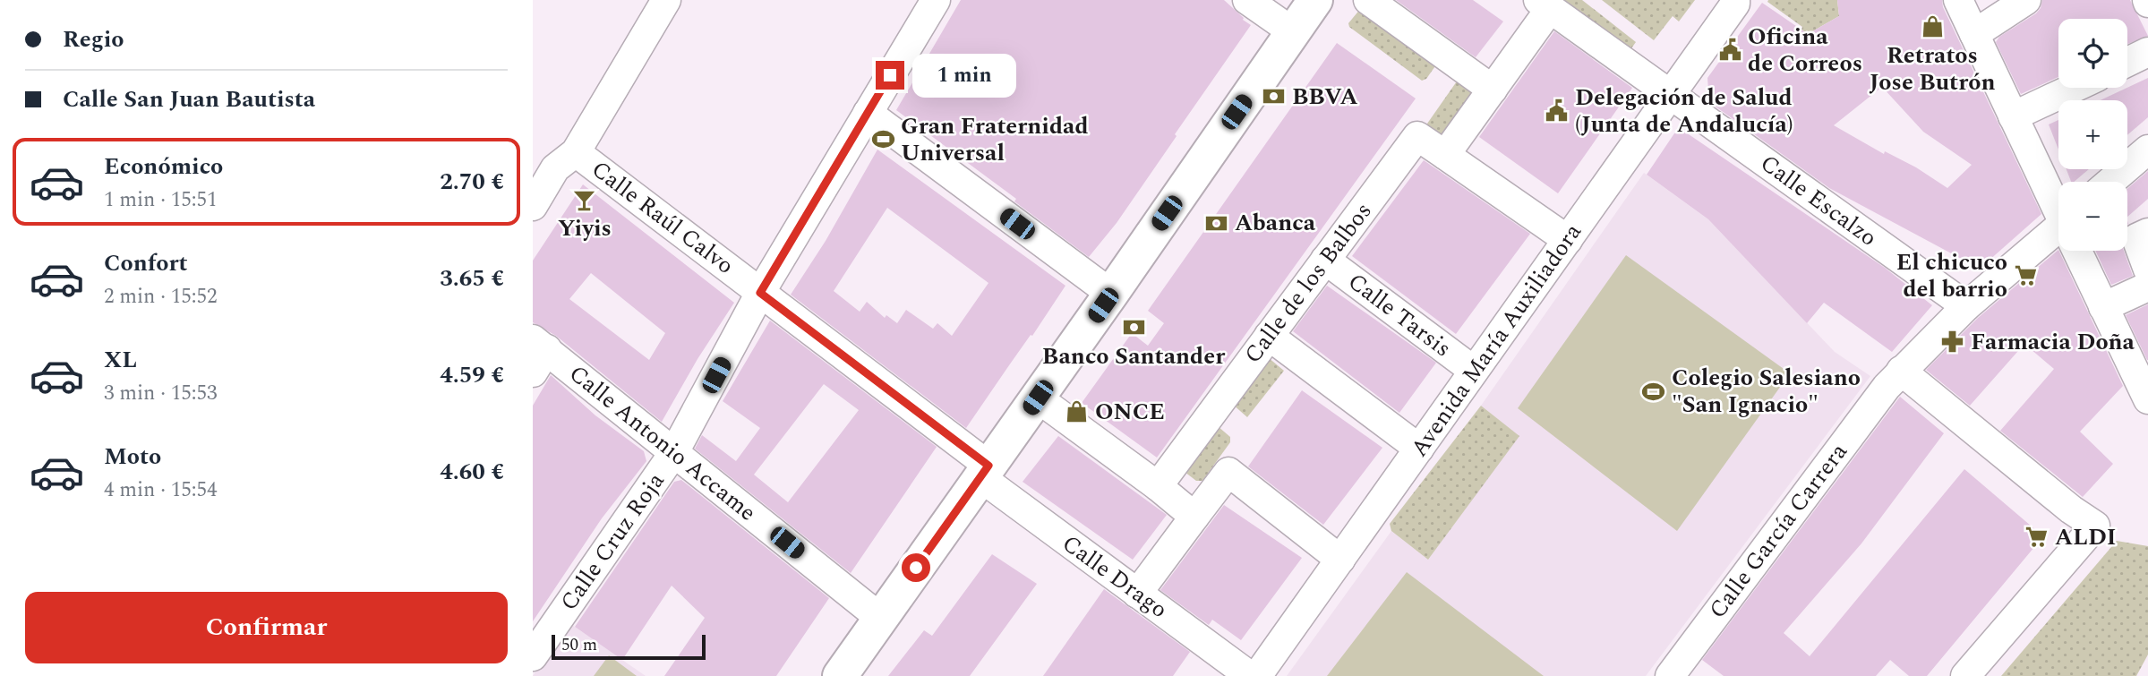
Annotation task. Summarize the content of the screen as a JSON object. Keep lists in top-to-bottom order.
{
  "streets": {
    "street": [
      "Calle Escalzo",
      "Calle Raúl Calvo",
      "Calle de los Balbos",
      "Calle Tarsis",
      "Avenida María Auxiliadora",
      "Calle Antonio Accame",
      "Calle García Carrera",
      "Calle Cruz Roja",
      "Calle Drago"
    ]
  },
  "crossings": [
    ["Calle Escalzo", "Avenida María Auxiliadora"],
    ["Calle Escalzo", "Calle García Carrera"],
    ["Calle Raúl Calvo", "Calle Cruz Roja"],
    ["Calle Raúl Calvo", "Calle Drago"],
    ["Calle de los Balbos", "Calle Tarsis"],
    ["Calle Tarsis", "Avenida María Auxiliadora"],
    ["Calle Antonio Accame", "Calle Cruz Roja"]
  ],
  "places": {
    "shop": ["Retratos Jose Butrón", "ONCE"],
    "public building": ["Oficina de Correos", "Delegación de Salud (Junta de Andalucía)"],
    "bank": ["BBVA", "Abanca", "Banco Santander"],
    "sports": ["Gran Fraternidad Universal", "Colegio Salesiano \"San Ignacio\""],
    "bar": ["Yiyis"],
    "supermarket": ["El chicuco del barrio", "ALDI"],
    "pharmacy": ["Farmacia Doña"]
  },
  "scale_bar": "50 m",
  "page": {
    "banner": ["Regio", "Calle San Juan Bautista"],
    "map_buttons": ["+", "−"],
    "bubble": "1 min",
    "list": [
      {
        "name": "Económico",
        "note": "1 min · 15:51",
        "value": "2.70 €"
      },
      {
        "name": "Confort",
        "note": "2 min · 15:52",
        "value": "3.65 €"
      },
      {
        "name": "XL",
        "note": "3 min · 15:53",
        "value": "4.59 €"
      },
      {
        "name": "Moto",
        "note": "4 min · 15:54",
        "value": "4.60 €"
      }
    ],
    "buttons": "Confirmar",
    "scale": "50 m"
  }
}
